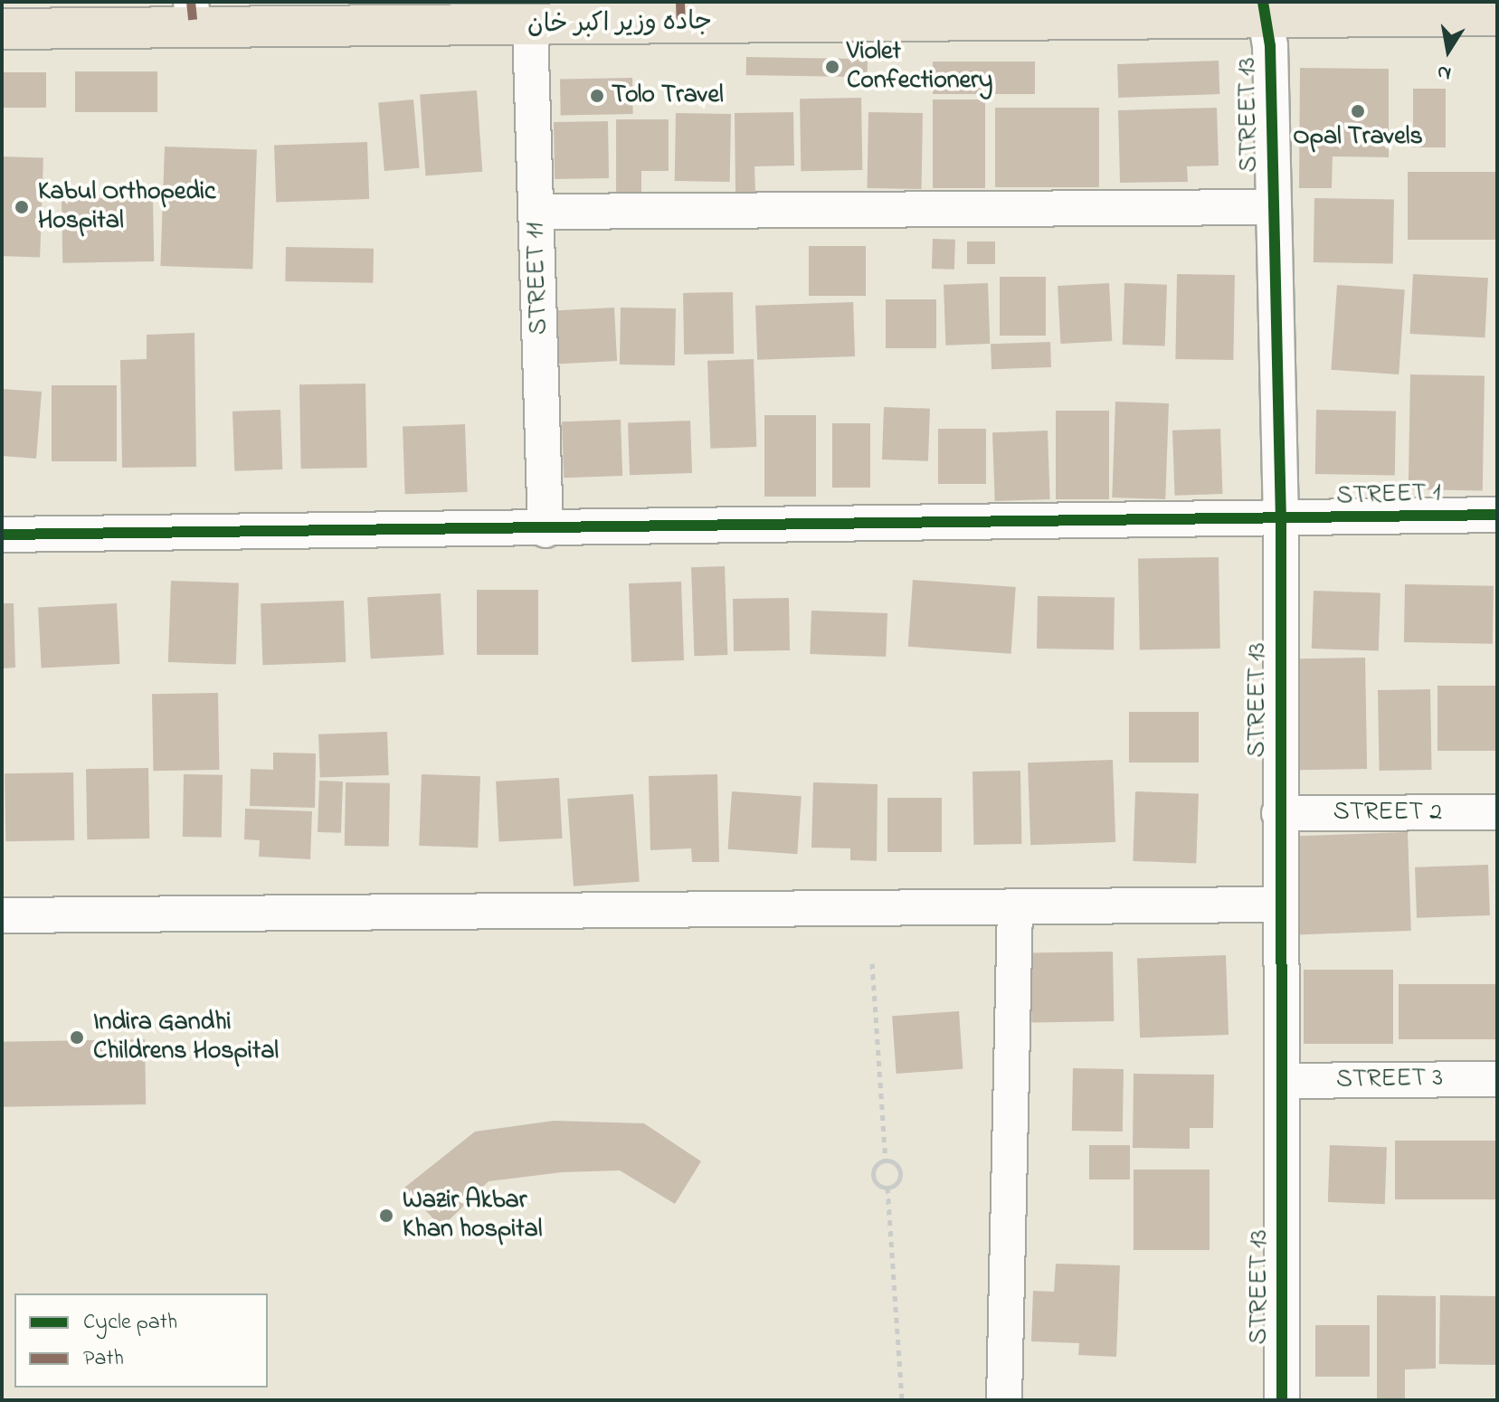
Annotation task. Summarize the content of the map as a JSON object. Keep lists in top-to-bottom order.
{
  "streets": {
    "main road": ["جاده وزیر اکبر خان"],
    "street": [
      "STREET 13",
      "STREET 11",
      "STREET 1",
      "STREET 2",
      "STREET 3"
    ]
  },
  "crossings": [
    ["جاده وزیر اکبر خان", "STREET 13"],
    ["جاده وزیر اکبر خان", "STREET 11"],
    ["STREET 13", "STREET 1"],
    ["STREET 13", "STREET 2"],
    ["STREET 13", "STREET 3"],
    ["STREET 11", "STREET 1"]
  ],
  "places": [
    "Violet Confectionery",
    "Tolo Travel",
    "Opal Travels",
    "Kabul Orthopedic Hospital",
    "Indira Gandhi Childrens Hospital",
    "Wazir Akbar Khan hospital"
  ],
  "legend": ["Cycle path", "Path"],
  "north": "bottom"
}
